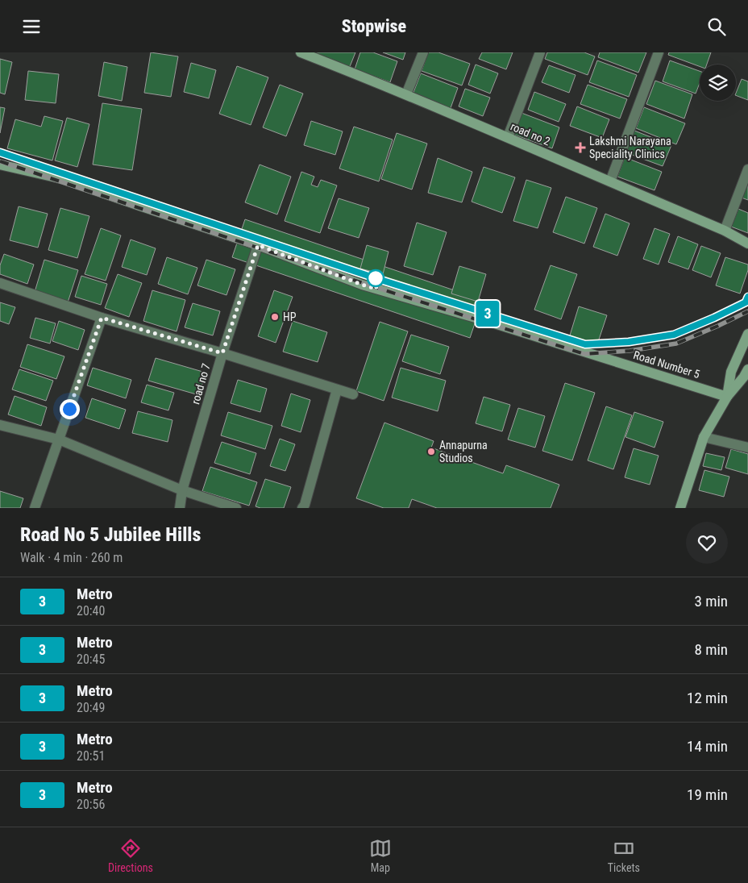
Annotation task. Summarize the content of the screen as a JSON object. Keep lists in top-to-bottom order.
{
  "streets": {
    "main road": ["road no 2", "Road Number 5"],
    "street": ["road no 7"]
  },
  "crossings": [
    ["Road Number 5", "road no 7"]
  ],
  "places": {
    "health": ["Lakshmi Narayana Speciality Clinics"],
    "other": ["HP", "Annapurna Studios"]
  },
  "lines": ["metro line 3"],
  "page": {
    "header": "Stopwise",
    "on_map": "3",
    "heading": ["Road No 5 Jubilee Hills", "Walk · 4 min · 260 m"],
    "list": [
      {
        "mark": "3",
        "name": "Metro",
        "note": "20:40",
        "value": "3 min"
      },
      {
        "mark": "3",
        "name": "Metro",
        "note": "20:45",
        "value": "8 min"
      },
      {
        "mark": "3",
        "name": "Metro",
        "note": "20:49",
        "value": "12 min"
      },
      {
        "mark": "3",
        "name": "Metro",
        "note": "20:51",
        "value": "14 min"
      },
      {
        "mark": "3",
        "name": "Metro",
        "note": "20:56",
        "value": "19 min"
      }
    ],
    "tabs": ["Directions", "Map", "Tickets"]
  }
}
